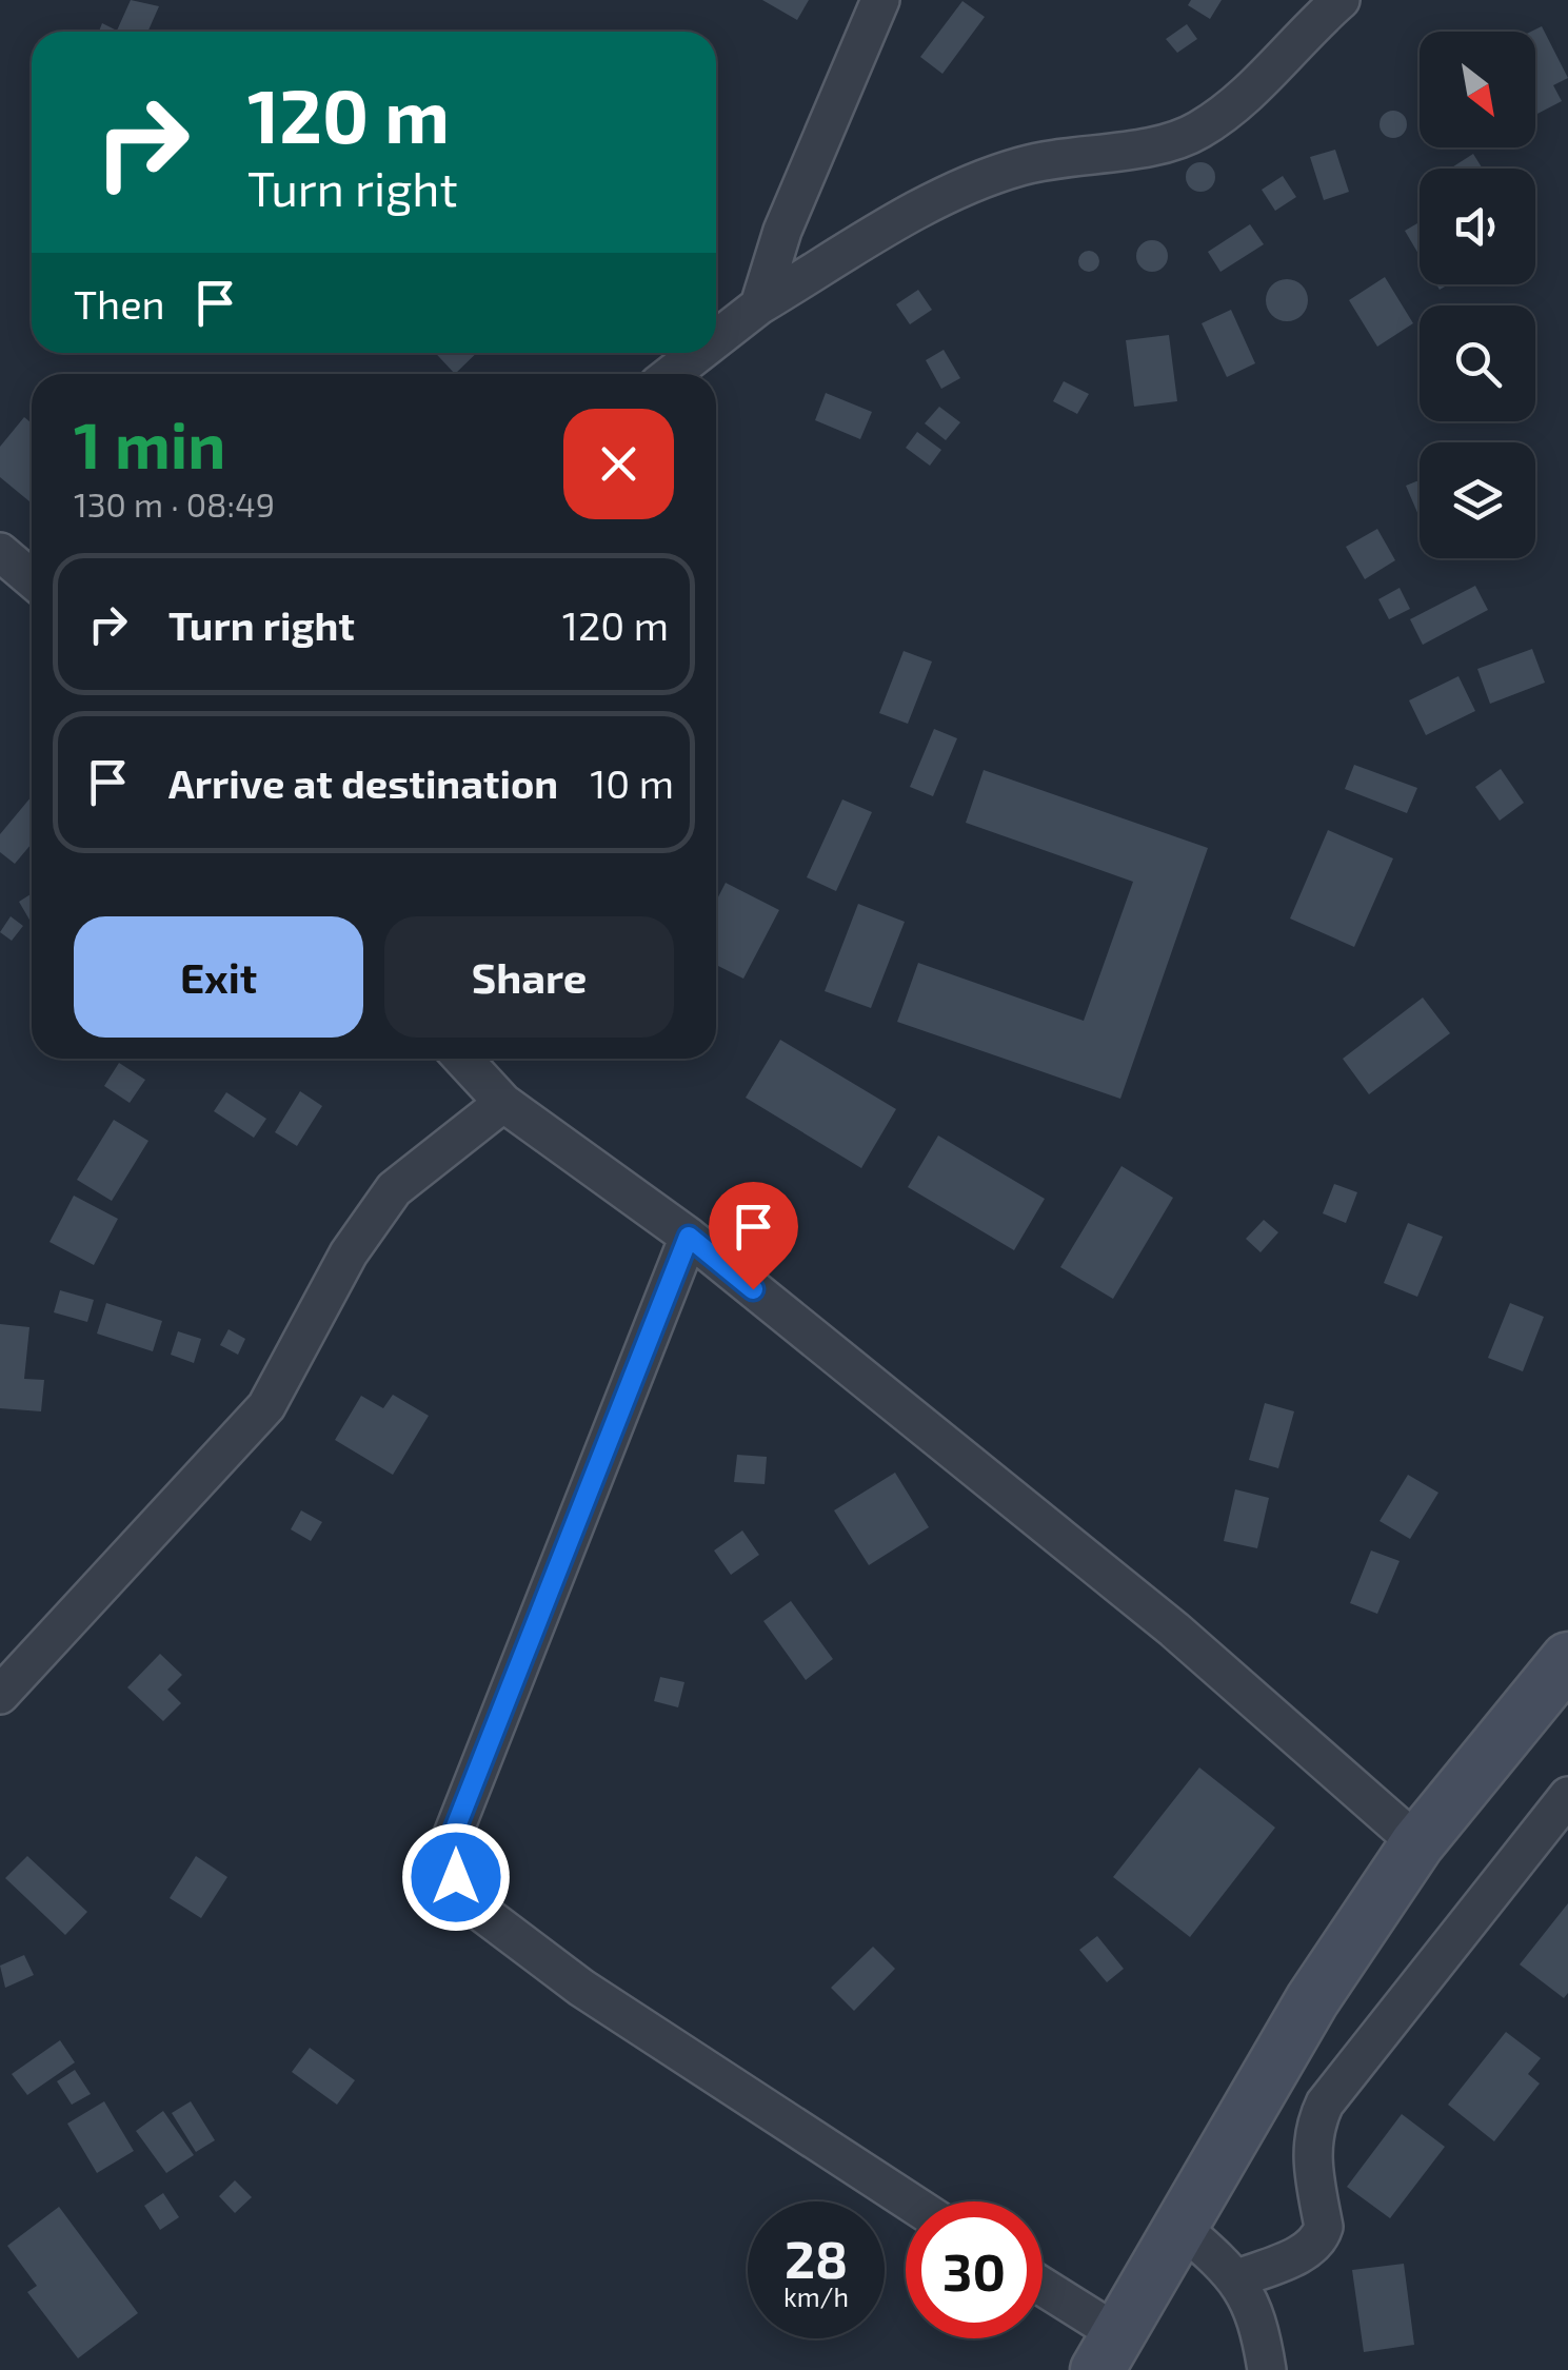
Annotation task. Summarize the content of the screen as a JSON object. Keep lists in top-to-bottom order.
{
  "north": "bottom right",
  "page": {
    "turn": ["120 m", "Turn right"],
    "then": "Then",
    "heading": ["1 min", "130 m · 08:49"],
    "list": [
      {
        "name": "Turn right",
        "value": "120 m"
      },
      {
        "name": "Arrive at destination",
        "value": "10 m"
      }
    ],
    "buttons": ["Exit", "Share"],
    "speed": "28 km/h",
    "limit": "30"
  }
}
